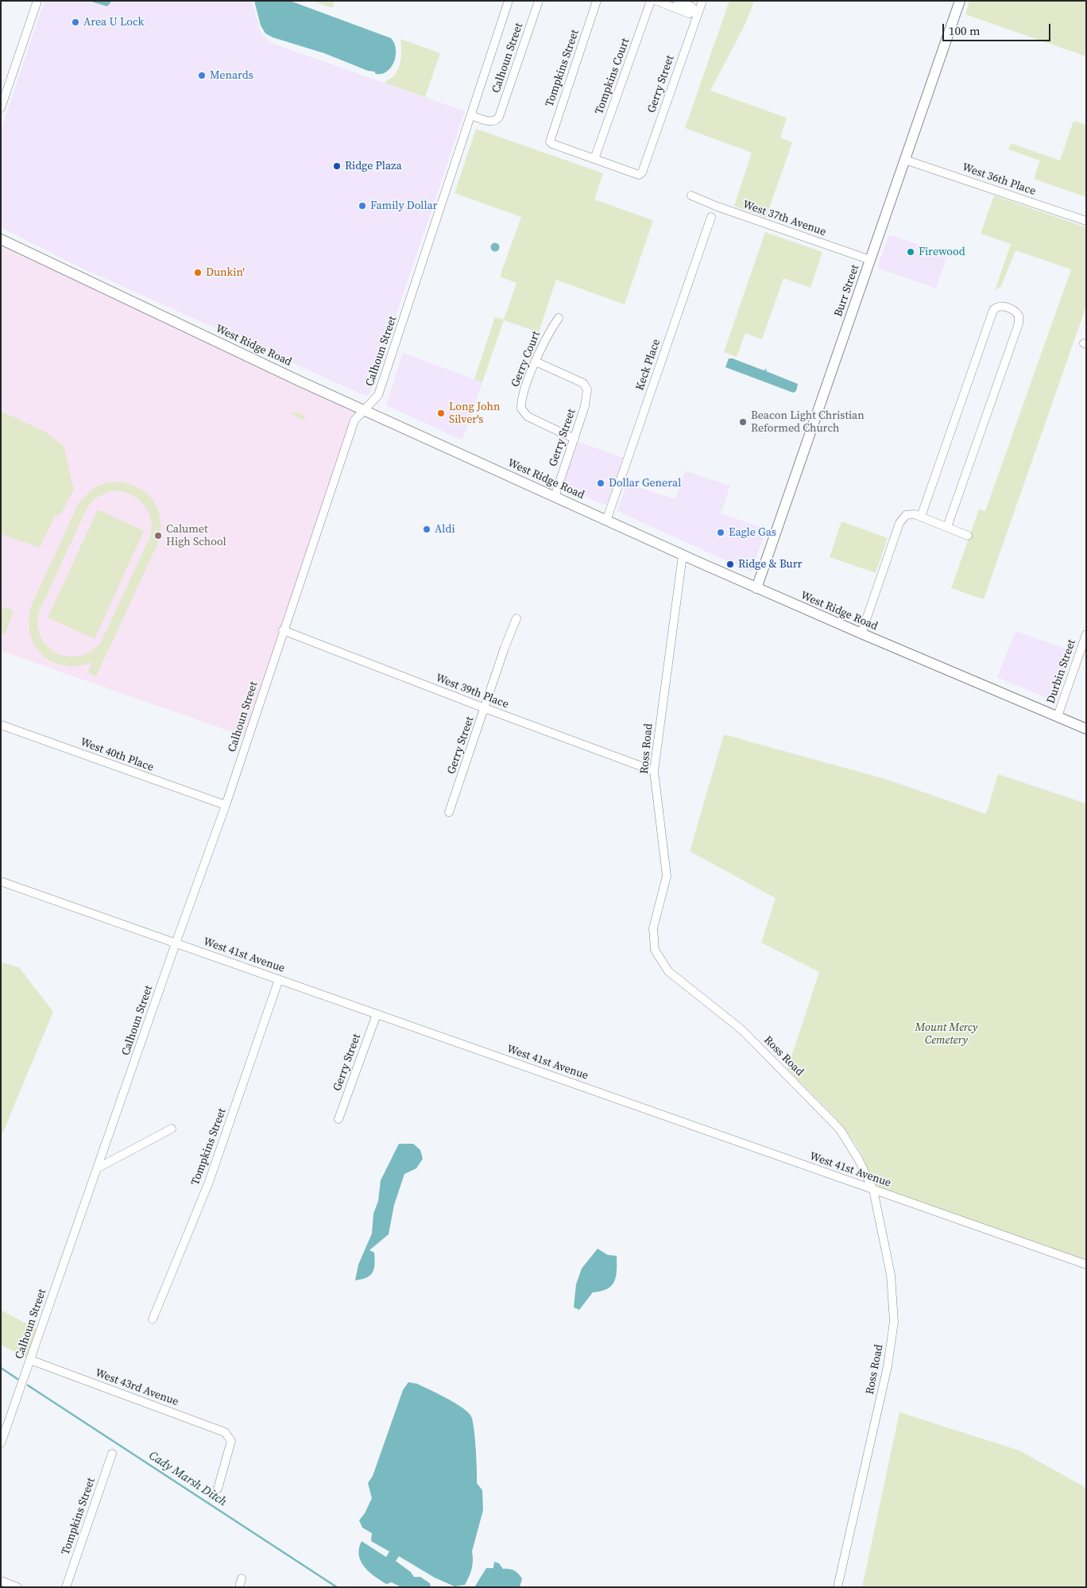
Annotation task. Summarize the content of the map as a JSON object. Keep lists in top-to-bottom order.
{
  "streets": {
    "main road": ["Burr Street", "West Ridge Road"],
    "street": [
      "Calhoun Street",
      "Tompkins Street",
      "Tompkins Court",
      "Gerry Street",
      "West 36th Place",
      "West 37th Avenue",
      "Gerry Court",
      "Keck Place",
      "Durbin Street",
      "West 39th Place",
      "Ross Road",
      "West 40th Place",
      "West 41st Avenue",
      "West 43rd Avenue"
    ]
  },
  "crossings": [
    ["Calhoun Street", "West Ridge Road"],
    ["Calhoun Street", "West 39th Place"],
    ["Calhoun Street", "West 40th Place"],
    ["Calhoun Street", "West 41st Avenue"],
    ["Calhoun Street", "West 43rd Avenue"],
    ["Tompkins Street", "Tompkins Court"],
    ["Tompkins Street", "Gerry Street"],
    ["Tompkins Street", "West 41st Avenue"],
    ["Tompkins Court", "Gerry Street"],
    ["Gerry Street", "West Ridge Road"],
    ["Gerry Street", "Gerry Court"],
    ["Gerry Street", "West 39th Place"],
    ["Gerry Street", "West 41st Avenue"],
    ["West 36th Place", "Burr Street"],
    ["West 37th Avenue", "Burr Street"],
    ["Burr Street", "West Ridge Road"],
    ["West Ridge Road", "Keck Place"],
    ["West Ridge Road", "Durbin Street"],
    ["West Ridge Road", "Ross Road"],
    ["West 39th Place", "Ross Road"],
    ["Ross Road", "West 41st Avenue"]
  ],
  "water": ["Cady Marsh Ditch"],
  "parks": ["Mount Mercy Cemetery"],
  "places": [
    "Area U Lock",
    "Menards",
    "Ridge Plaza",
    "Family Dollar",
    "Firewood",
    "Dunkin'",
    "Long John Silver's",
    "Beacon Light Christian Reformed Church",
    "Dollar General",
    "Aldi",
    "Eagle Gas",
    "Calumet High School",
    "Ridge & Burr"
  ],
  "scale_bar": "100 m"
}
